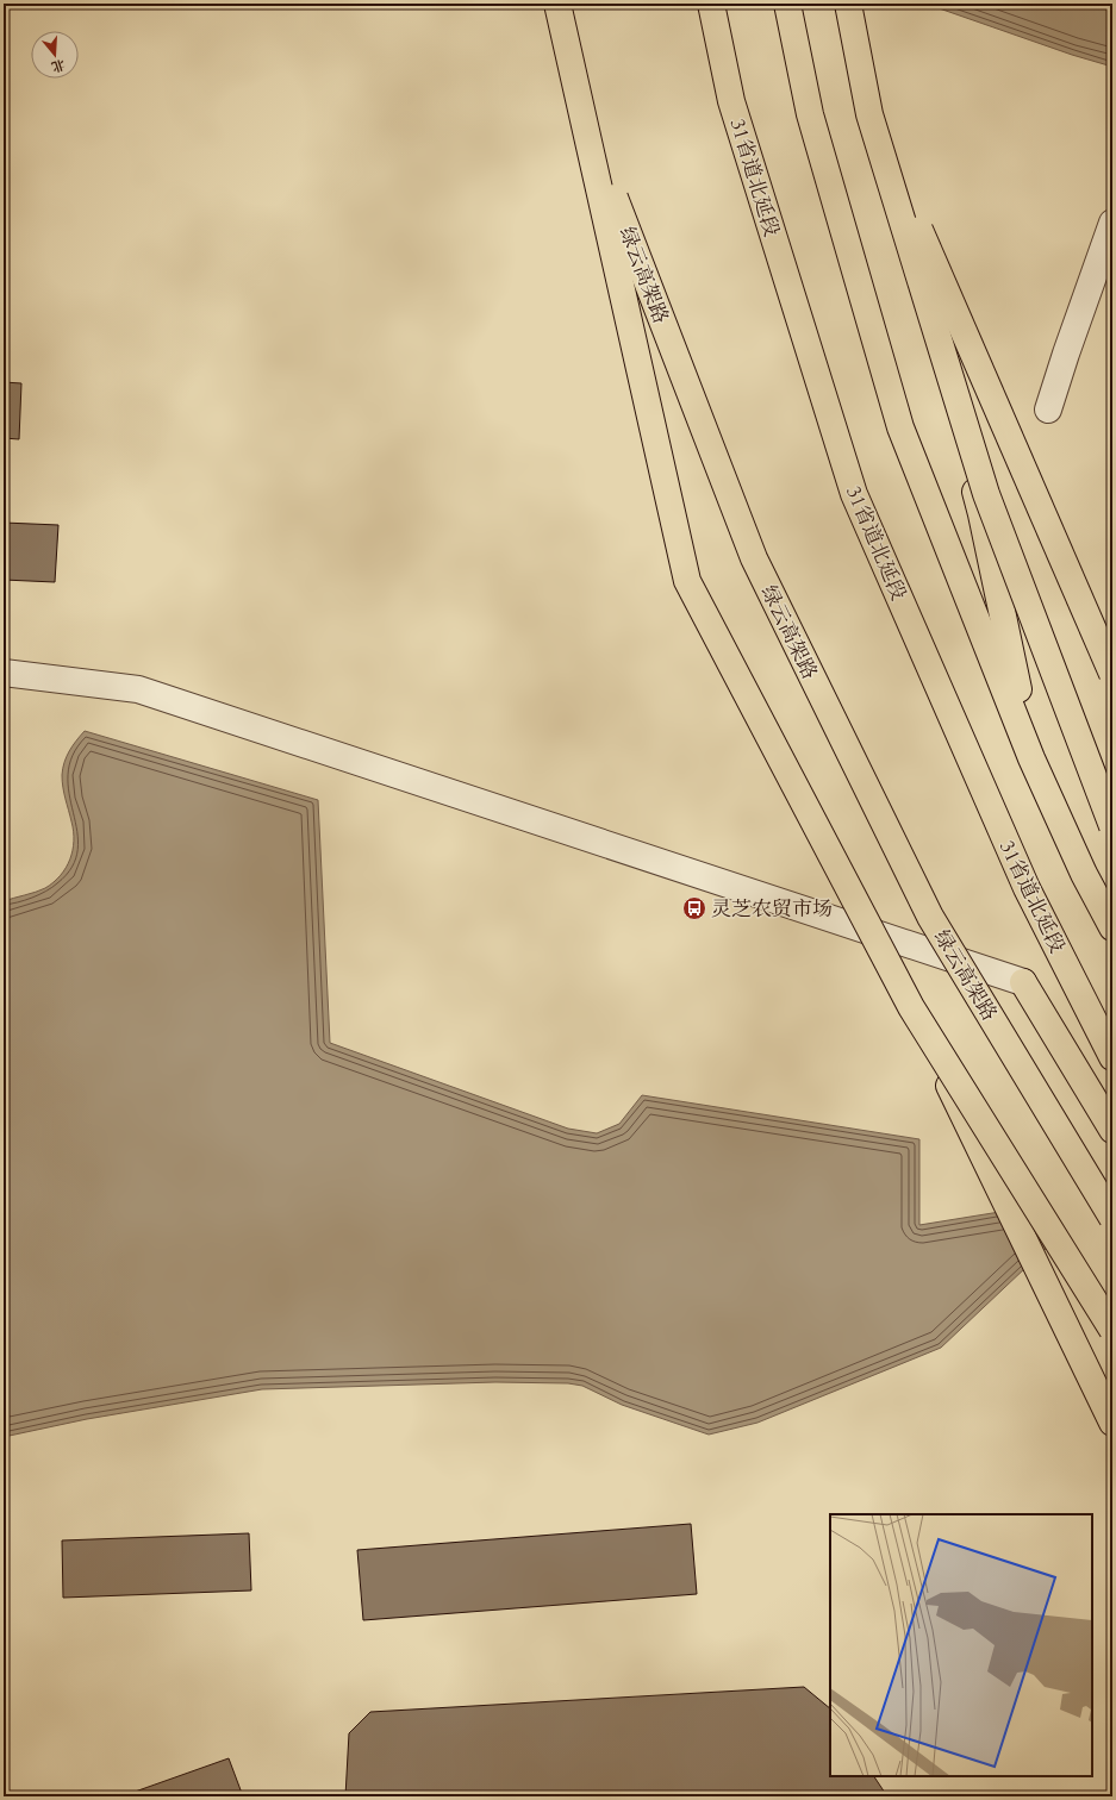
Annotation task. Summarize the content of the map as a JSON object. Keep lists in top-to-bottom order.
{
  "streets": {
    "main road": ["31省道北延段", "绿云高架路"]
  },
  "places": {
    "bus stop": ["灵芝农贸市场"]
  },
  "north": "bottom"
}
